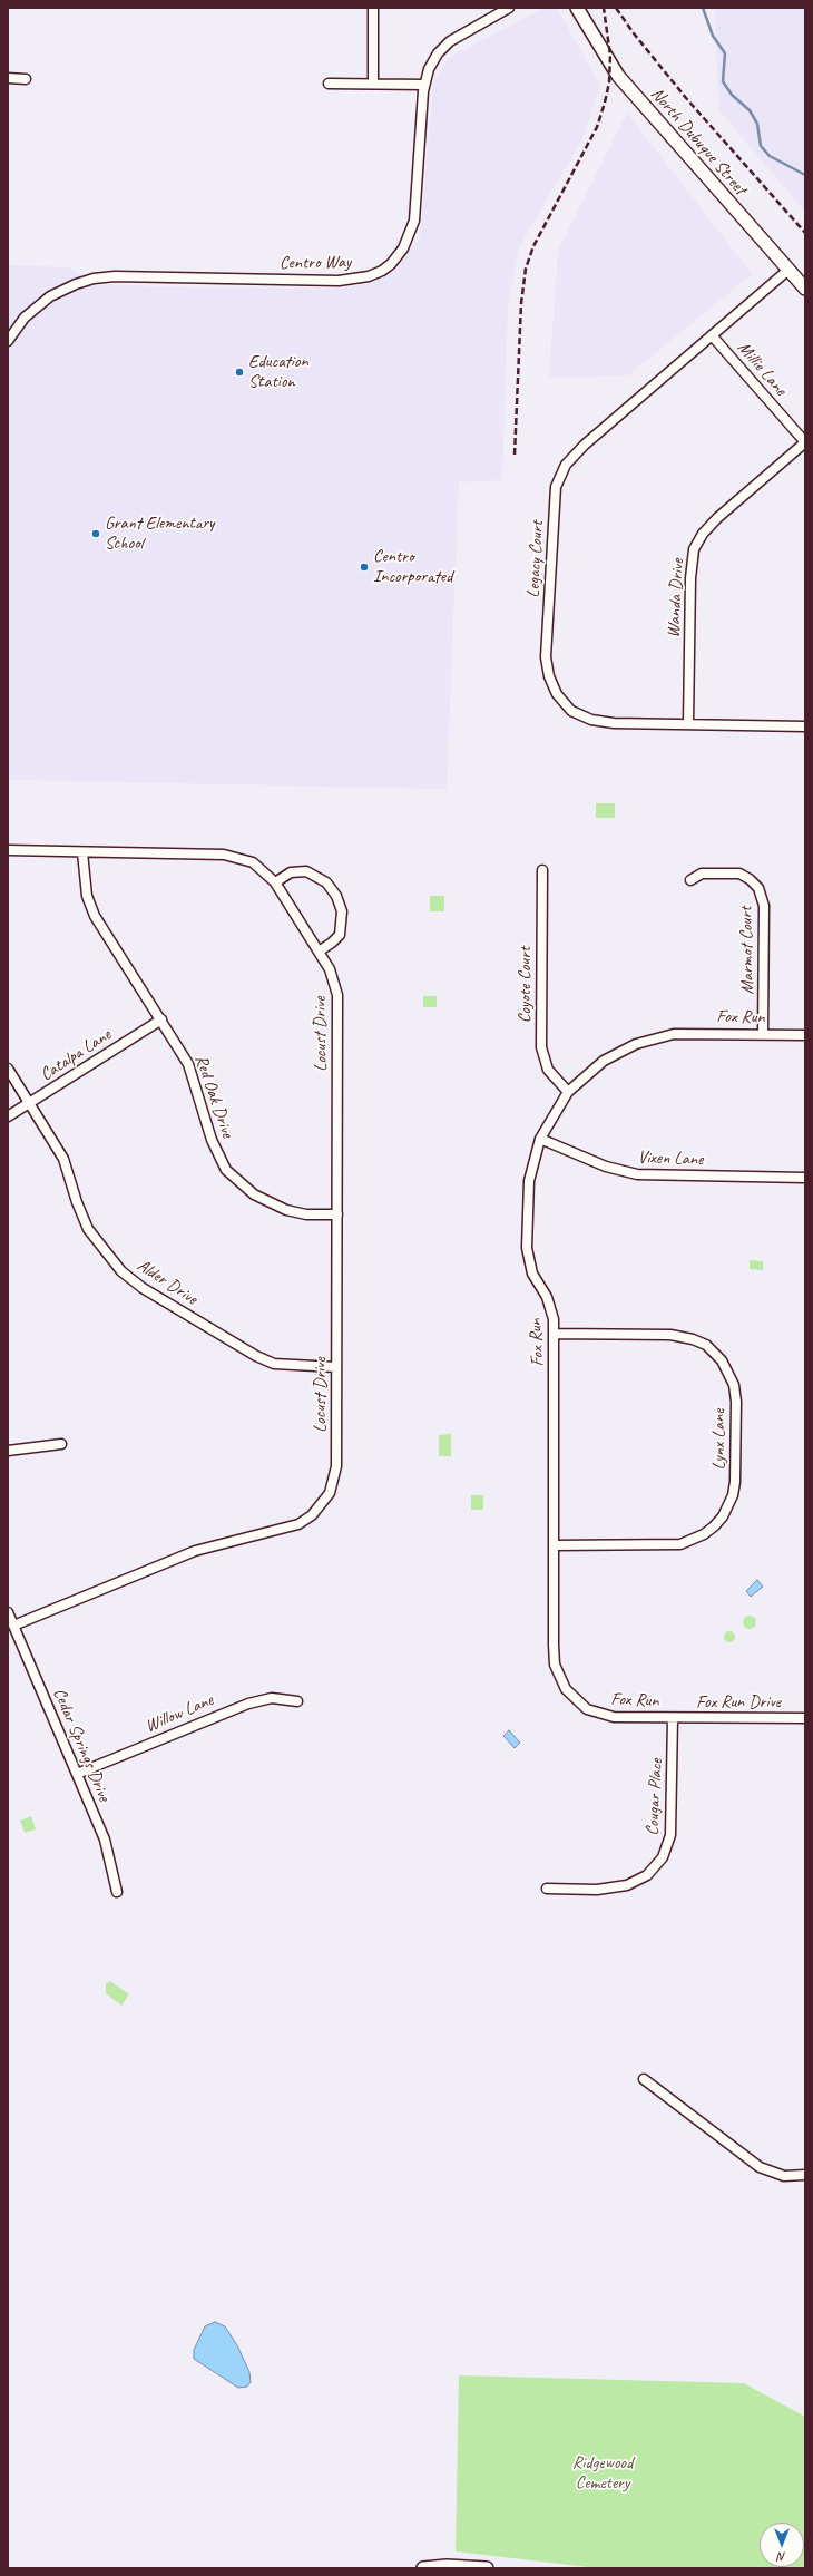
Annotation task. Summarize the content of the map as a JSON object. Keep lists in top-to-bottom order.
{
  "streets": {
    "main road": ["North Dubuque Street"],
    "street": [
      "Centro Way",
      "Millie Lane",
      "Legacy Court",
      "Wanda Drive",
      "Marmot Court",
      "Coyote Court",
      "Fox Run",
      "Locust Drive",
      "Catalpa Lane",
      "Red Oak Drive",
      "Vixen Lane",
      "Alder Drive",
      "Lynx Lane",
      "Fox Run Drive",
      "Willow Lane",
      "Cedar Springs Drive",
      "Cougar Place"
    ]
  },
  "crossings": [
    ["North Dubuque Street", "Legacy Court"],
    ["Millie Lane", "Legacy Court"],
    ["Millie Lane", "Wanda Drive"],
    ["Legacy Court", "Wanda Drive"],
    ["Marmot Court", "Fox Run"],
    ["Coyote Court", "Fox Run"],
    ["Fox Run", "Vixen Lane"],
    ["Fox Run", "Lynx Lane"],
    ["Fox Run", "Fox Run Drive"],
    ["Fox Run", "Cougar Place"],
    ["Locust Drive", "Red Oak Drive"],
    ["Locust Drive", "Alder Drive"],
    ["Locust Drive", "Cedar Springs Drive"],
    ["Catalpa Lane", "Red Oak Drive"],
    ["Catalpa Lane", "Alder Drive"],
    ["Fox Run Drive", "Cougar Place"],
    ["Willow Lane", "Cedar Springs Drive"]
  ],
  "parks": ["Ridgewood Cemetery"],
  "places": ["Education Station", "Grant Elementary School", "Centro Incorporated"],
  "north": "bottom"
}
